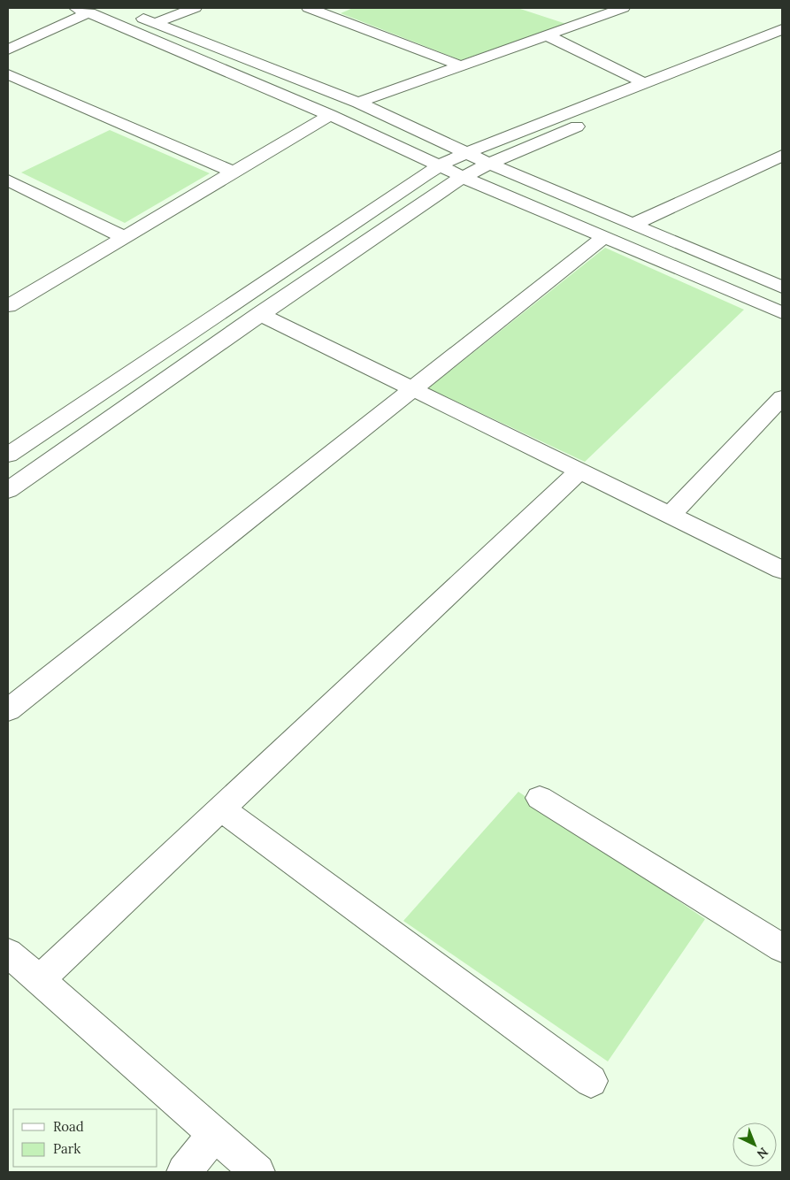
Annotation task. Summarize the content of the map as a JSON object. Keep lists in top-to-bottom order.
{
  "legend": ["Road", "Park"],
  "north": "bottom right"
}
